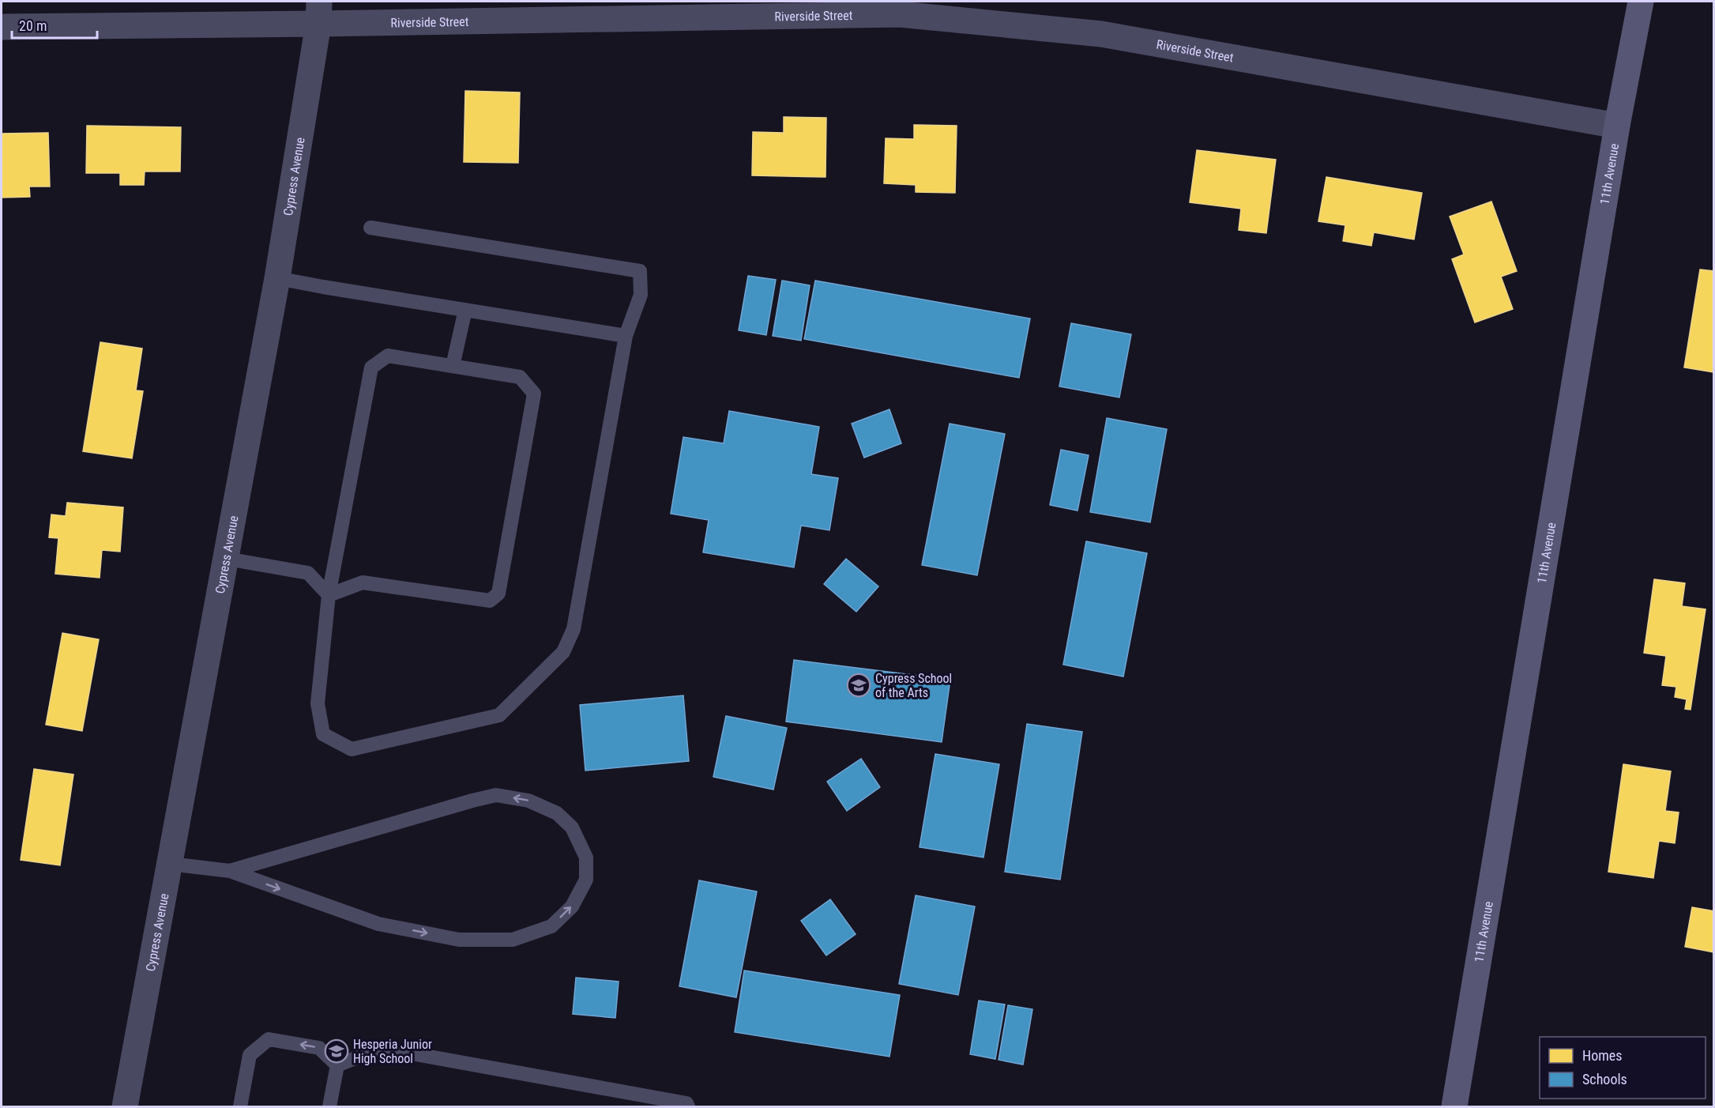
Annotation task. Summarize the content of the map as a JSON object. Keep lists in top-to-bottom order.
{
  "streets": {
    "main road": ["11th Avenue"],
    "street": ["Riverside Street", "Cypress Avenue"]
  },
  "crossings": [
    ["Riverside Street", "11th Avenue"],
    ["Riverside Street", "Cypress Avenue"]
  ],
  "places": {
    "school or university": ["Cypress School of the Arts", "Hesperia Junior High School"]
  },
  "legend": ["Homes", "Schools"],
  "scale_bar": "20 m"
}
